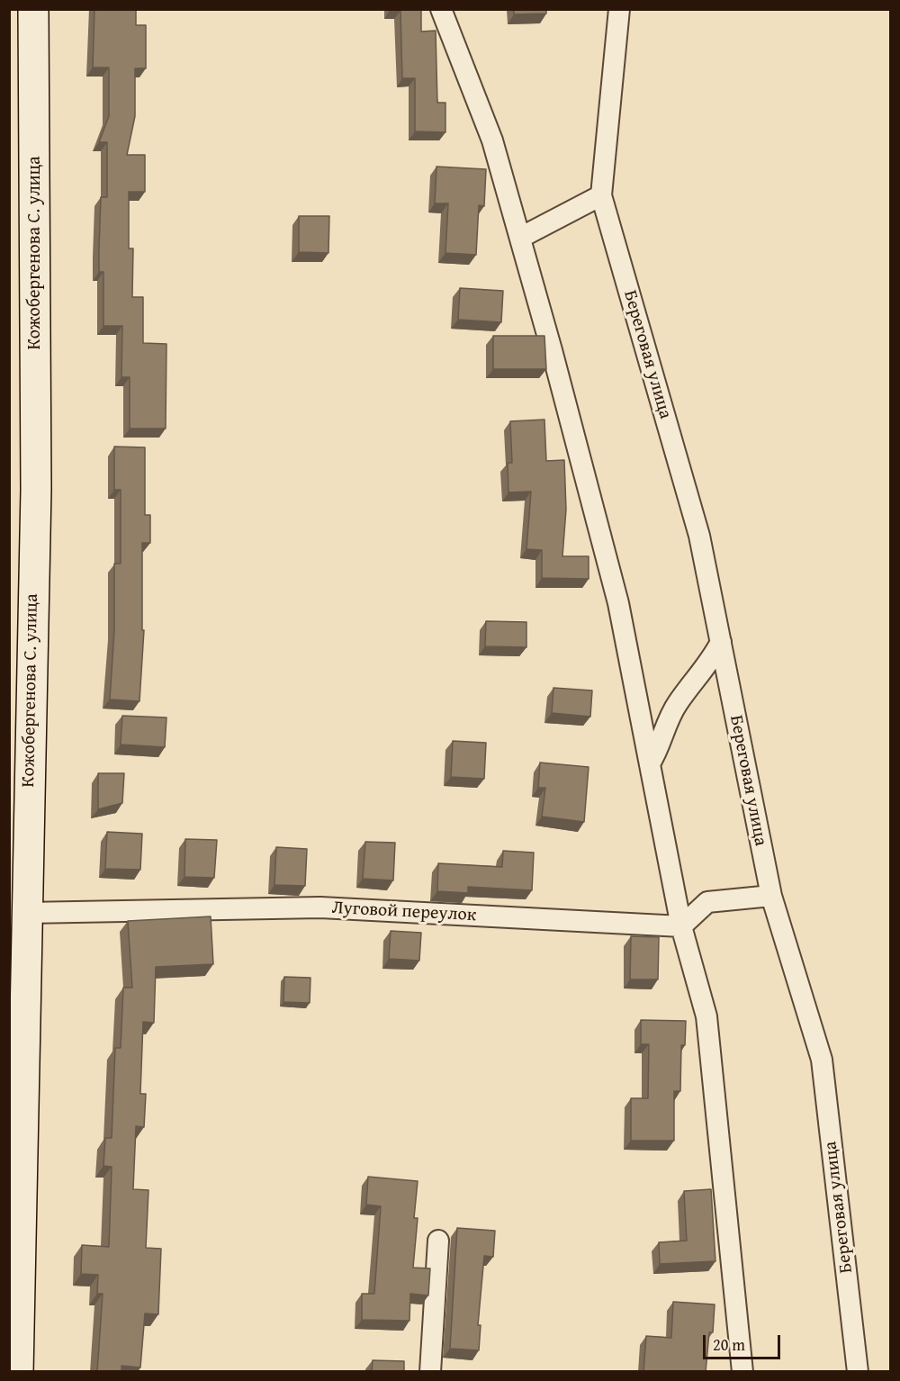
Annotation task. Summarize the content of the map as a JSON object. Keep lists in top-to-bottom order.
{
  "streets": {
    "main road": ["Кожобергенова С. улица"],
    "street": ["Береговая улица", "Луговой переулок"]
  },
  "crossings": [
    ["Кожобергенова С. улица", "Луговой переулок"]
  ],
  "scale_bar": "20 m"
}
